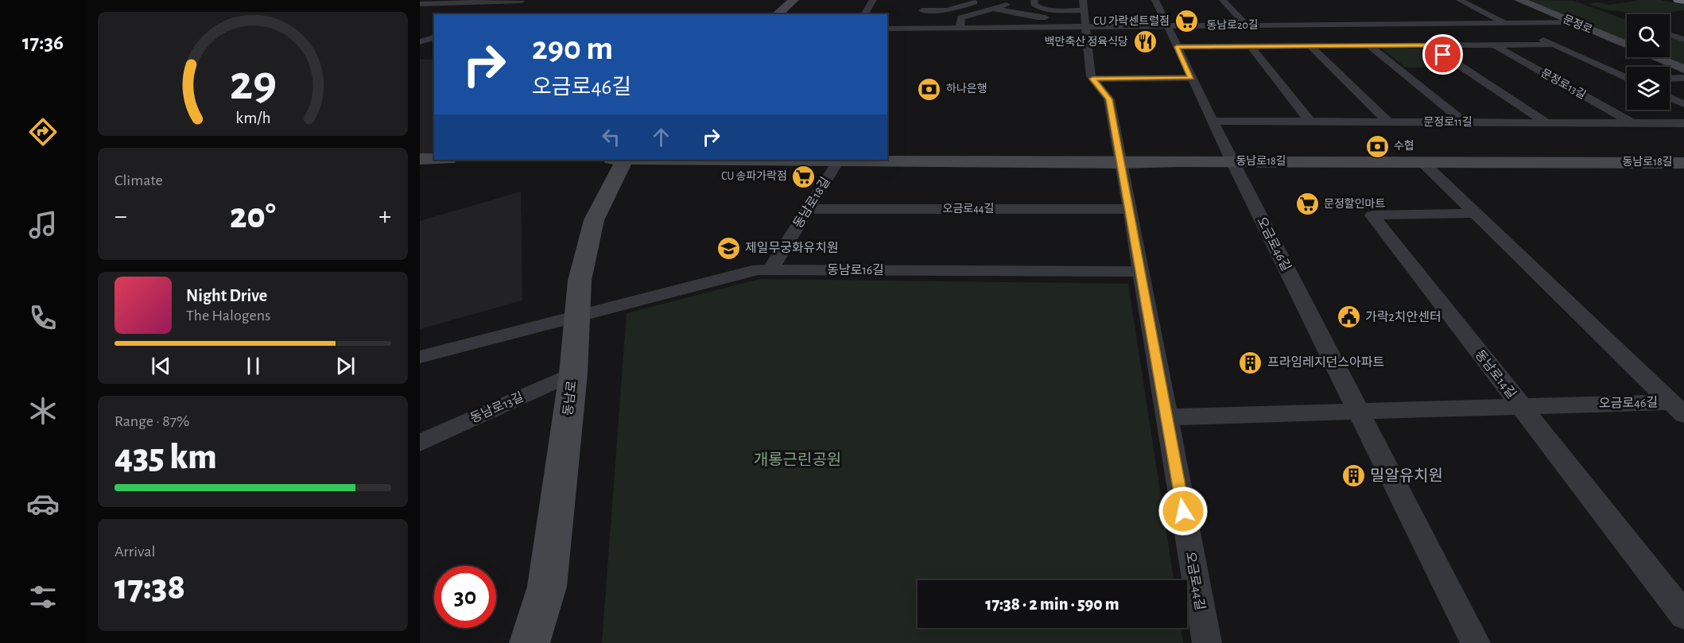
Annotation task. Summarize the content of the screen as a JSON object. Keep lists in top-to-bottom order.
{
  "streets": {
    "street": [
      "문정로",
      "동남로20길",
      "문정로13길",
      "문정로11길",
      "동남로18길",
      "오금로44길",
      "오금로46길",
      "동남로16길",
      "동남로14길",
      "동남로",
      "동남로13길"
    ]
  },
  "crossings": [
    ["문정로", "동남로20길"],
    ["동남로20길", "오금로46길"],
    ["문정로13길", "문정로11길"],
    ["문정로11길", "오금로46길"],
    ["동남로18길", "오금로44길"],
    ["동남로18길", "오금로46길"],
    ["동남로18길", "동남로16길"],
    ["오금로44길", "오금로46길"],
    ["오금로44길", "동남로16길"],
    ["오금로46길", "동남로14길"],
    ["동남로16길", "동남로"],
    ["동남로", "동남로13길"]
  ],
  "parks": ["개롱근린공원"],
  "places": {
    "supermarket": ["CU 가락센트럴점", "CU 송파가락점", "문정할인마트"],
    "restaurant": ["백만축산 정육식당"],
    "bank": ["하나은행", "수협"],
    "school or university": ["제일무궁화유치원"],
    "public building": ["가락2치안센터"],
    "building": ["프라임레지던스아파트", "밀알유치원"]
  },
  "page": {
    "tabs": "17:36",
    "turn": ["290 m", "오금로46길"],
    "tile": [
      "Climate",
      ["Range · 87%", "435 km"],
      ["Arrival", "17:38"]
    ],
    "heat": ["−", "20°", "+"],
    "song": ["Night Drive", "The Halogens"],
    "limit": "30",
    "trip": "17:38 · 2 min · 590 m",
    "gauge": ["29", "km/h"]
  }
}
